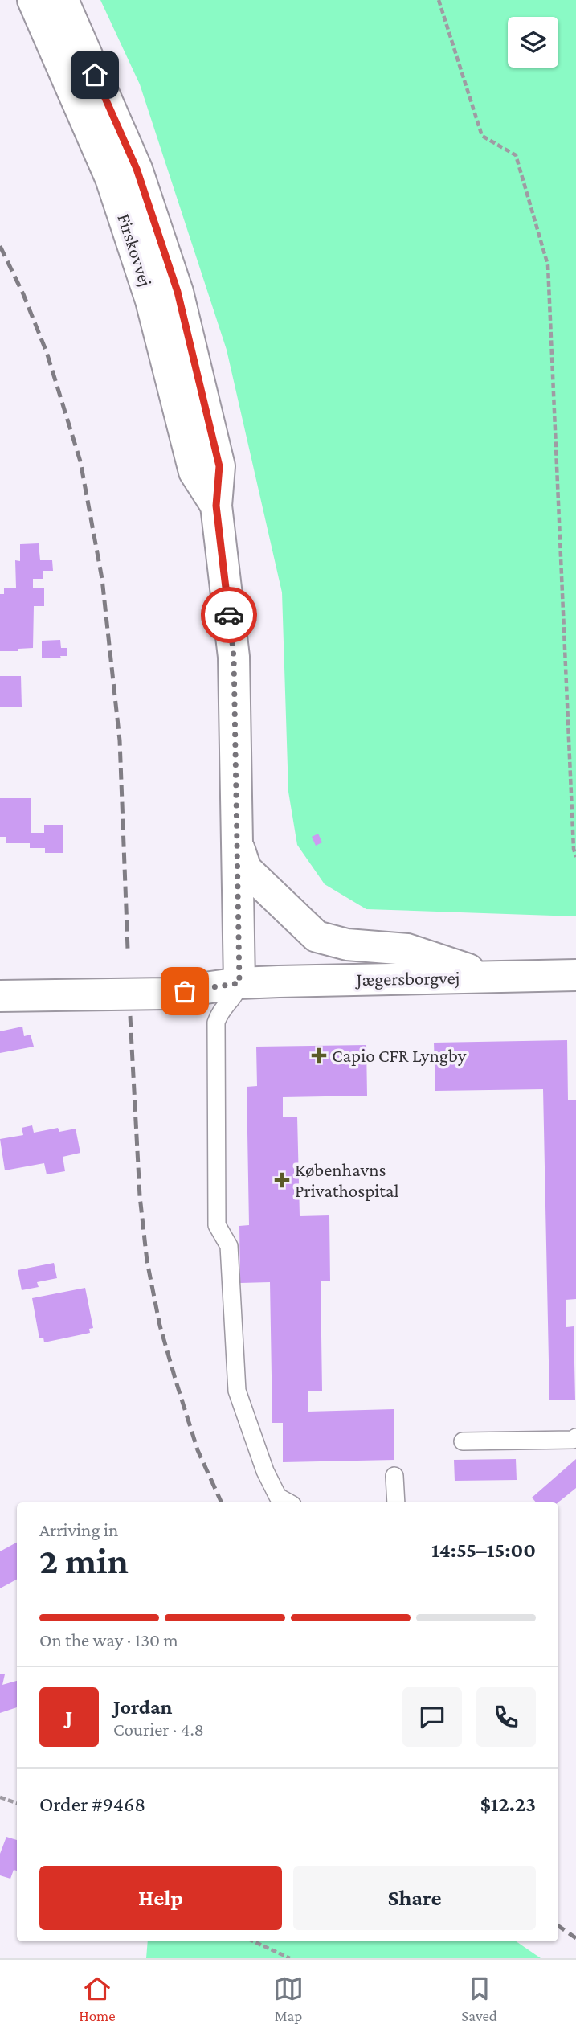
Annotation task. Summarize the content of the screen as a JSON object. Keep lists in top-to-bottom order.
{
  "streets": {
    "street": ["Firskovvej", "Jægersborgvej"]
  },
  "crossings": [
    ["Firskovvej", "Jægersborgvej"]
  ],
  "places": {
    "health": ["Capio CFR Lyngby", "Københavns Privathospital"]
  },
  "page": {
    "heading": ["2 min", "Arriving in", "14:55–15:00"],
    "panel": [
      "Jordan",
      "Courier · 4.8",
      "Order #9468",
      "$12.23"
    ],
    "bar": "On the way · 130 m",
    "round": "J",
    "buttons": ["Help", "Share"],
    "tabs": ["Home", "Map", "Saved"]
  }
}
